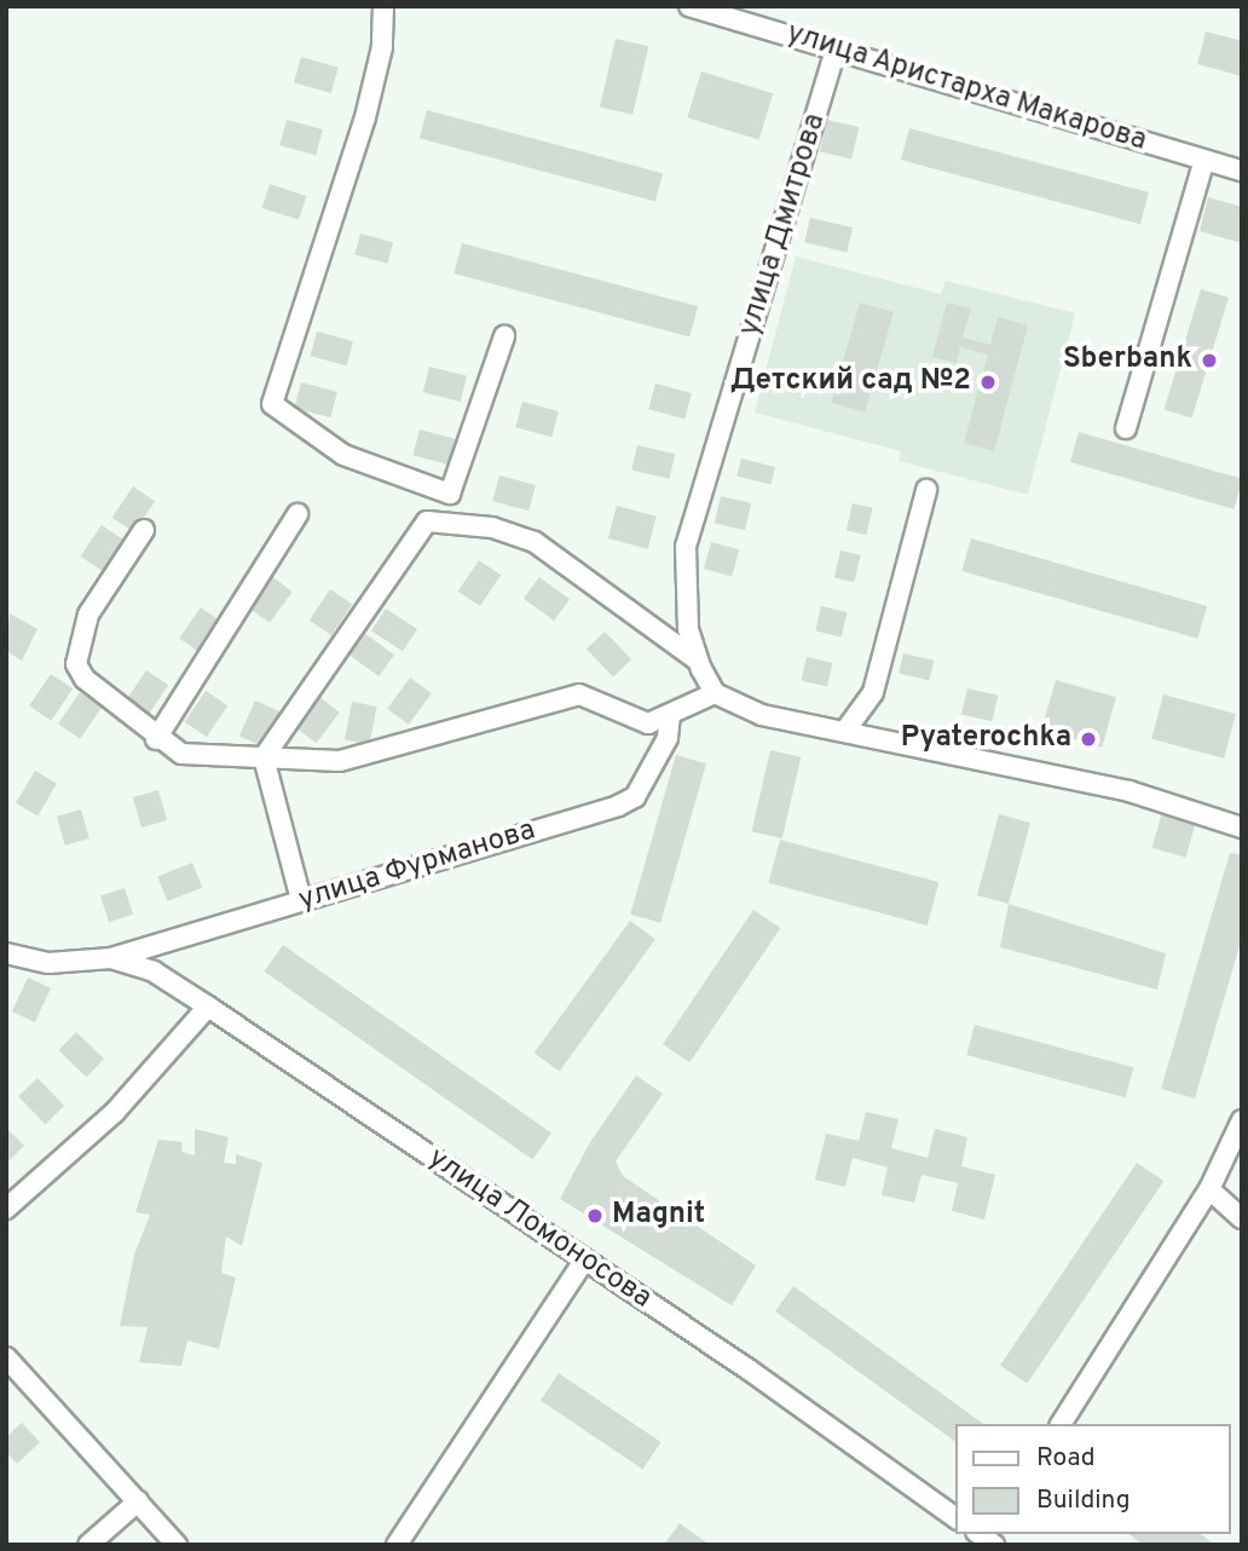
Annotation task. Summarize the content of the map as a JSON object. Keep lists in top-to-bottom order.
{
  "streets": {
    "street": [
      "улица Аристарха Макарова",
      "улица Дмитрова",
      "улица Фурманова",
      "улица Ломоносова"
    ]
  },
  "crossings": [
    ["улица Аристарха Макарова", "улица Дмитрова"],
    ["улица Фурманова", "улица Ломоносова"]
  ],
  "places": [
    "Sberbank",
    "Детский сад №2",
    "Pyaterochka",
    "Magnit"
  ],
  "legend": ["Road", "Building"]
}
